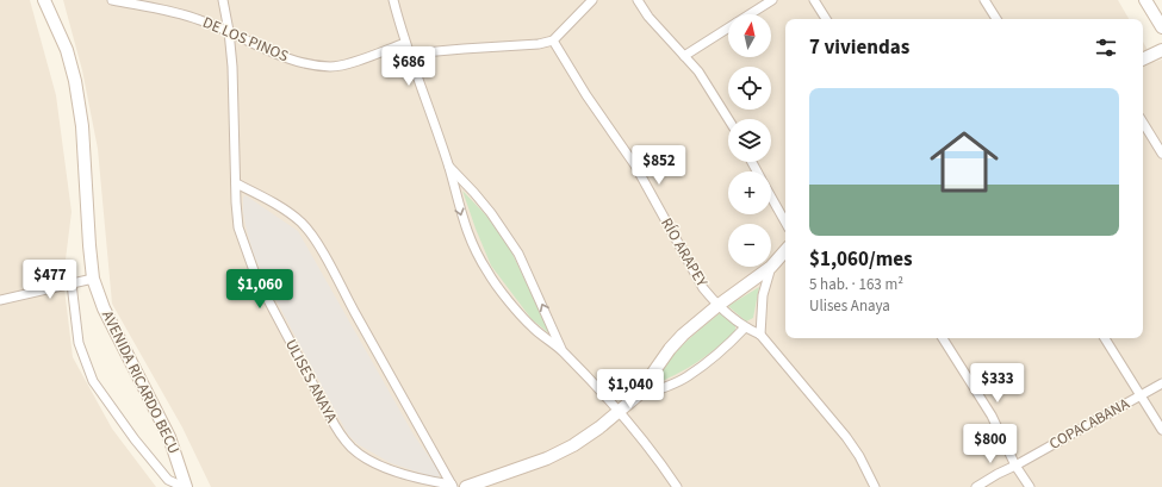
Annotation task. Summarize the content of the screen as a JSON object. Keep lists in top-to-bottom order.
{
  "streets": {
    "street": [
      "DE LOS PINOS",
      "RÍO ARAPEY",
      "ULISES ANAYA",
      "AVENIDA RICARDO BECU",
      "COPACABANA"
    ]
  },
  "crossings": [
    ["DE LOS PINOS", "ULISES ANAYA"]
  ],
  "north": "top",
  "page": {
    "map_buttons": ["+", "−"],
    "heading": "7 viviendas",
    "price": [
      "$686",
      "$852",
      "$477",
      "$1,060",
      "$333",
      "$1,040",
      "$800"
    ],
    "list": [
      {
        "name": "$1,060/mes",
        "note": "5 hab. · 163 m² · Ulises Anaya"
      }
    ]
  }
}
